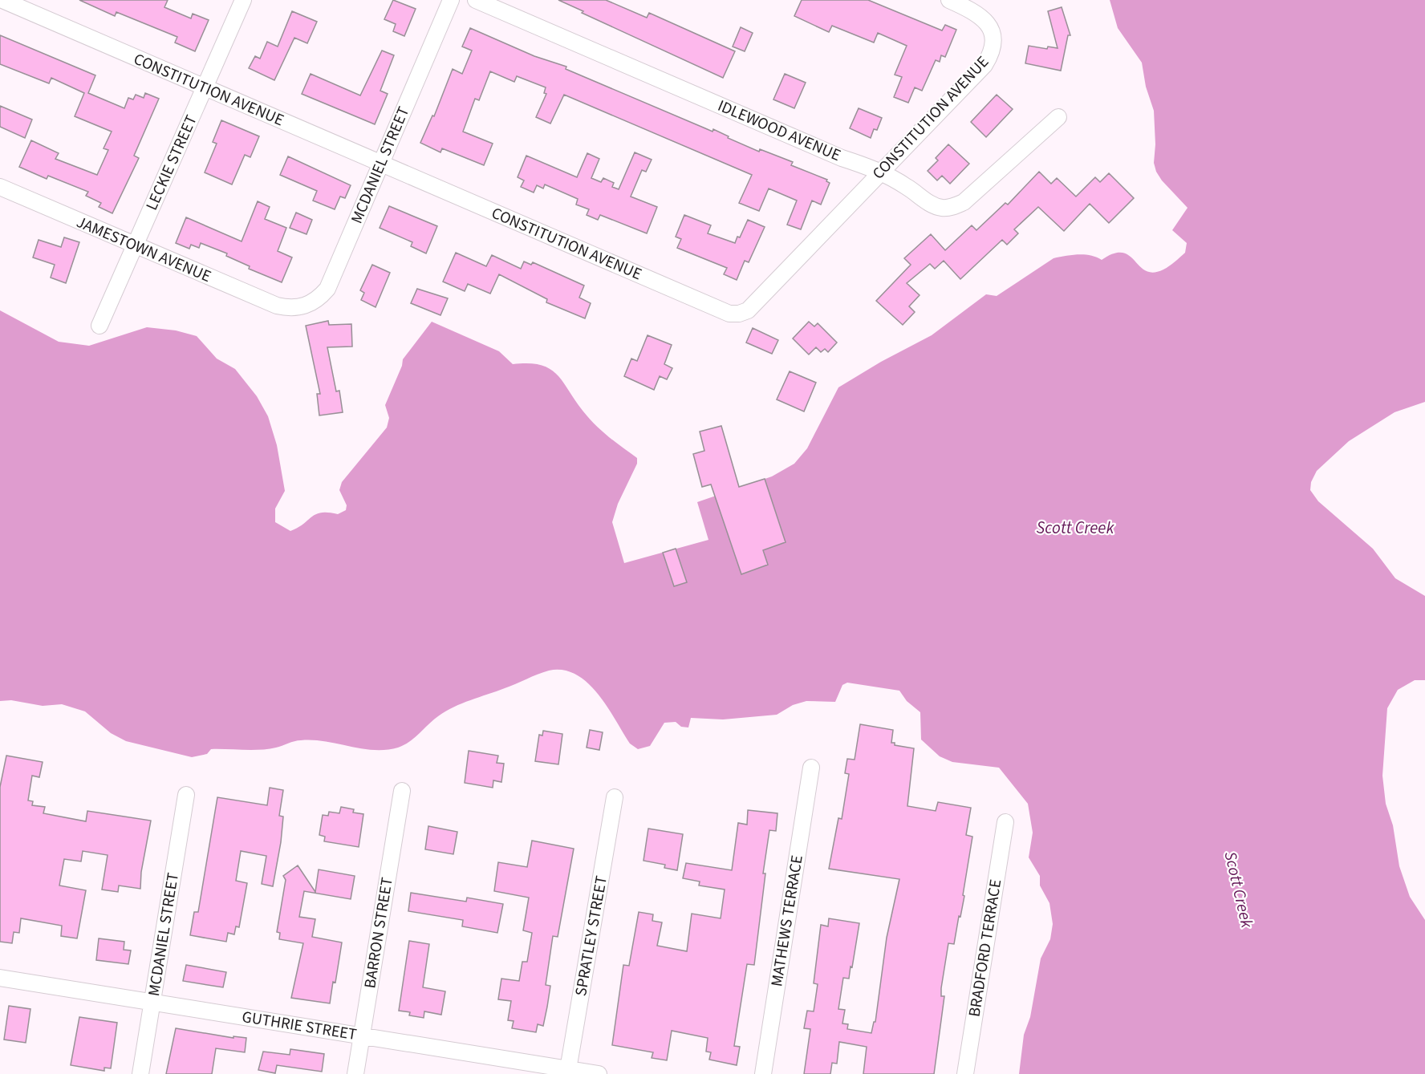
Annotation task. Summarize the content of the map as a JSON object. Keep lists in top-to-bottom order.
{
  "streets": {
    "street": [
      "CONSTITUTION AVENUE",
      "IDLEWOOD AVENUE",
      "LECKIE STREET",
      "MCDANIEL STREET",
      "JAMESTOWN AVENUE",
      "MATHEWS TERRACE",
      "BARRON STREET",
      "SPRATLEY STREET",
      "BRADFORD TERRACE",
      "GUTHRIE STREET"
    ]
  },
  "crossings": [
    ["CONSTITUTION AVENUE", "IDLEWOOD AVENUE"],
    ["CONSTITUTION AVENUE", "LECKIE STREET"],
    ["CONSTITUTION AVENUE", "MCDANIEL STREET"],
    ["LECKIE STREET", "JAMESTOWN AVENUE"],
    ["MCDANIEL STREET", "JAMESTOWN AVENUE"],
    ["MCDANIEL STREET", "GUTHRIE STREET"],
    ["BARRON STREET", "GUTHRIE STREET"],
    ["SPRATLEY STREET", "GUTHRIE STREET"]
  ],
  "water": ["Scott Creek"]
}
